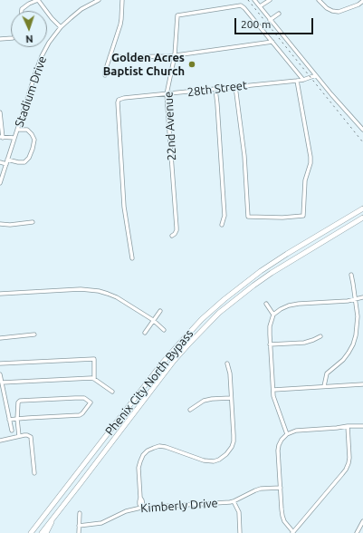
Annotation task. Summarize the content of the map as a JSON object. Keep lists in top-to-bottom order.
{
  "streets": {
    "highway": ["Phenix City North Bypass"],
    "street": [
      "28th Street",
      "Stadium Drive",
      "22nd Avenue",
      "Kimberly Drive"
    ]
  },
  "crossings": [
    ["28th Street", "22nd Avenue"]
  ],
  "places": ["Golden Acres Baptist Church"],
  "scale_bar": "200 m",
  "north": "bottom"
}
